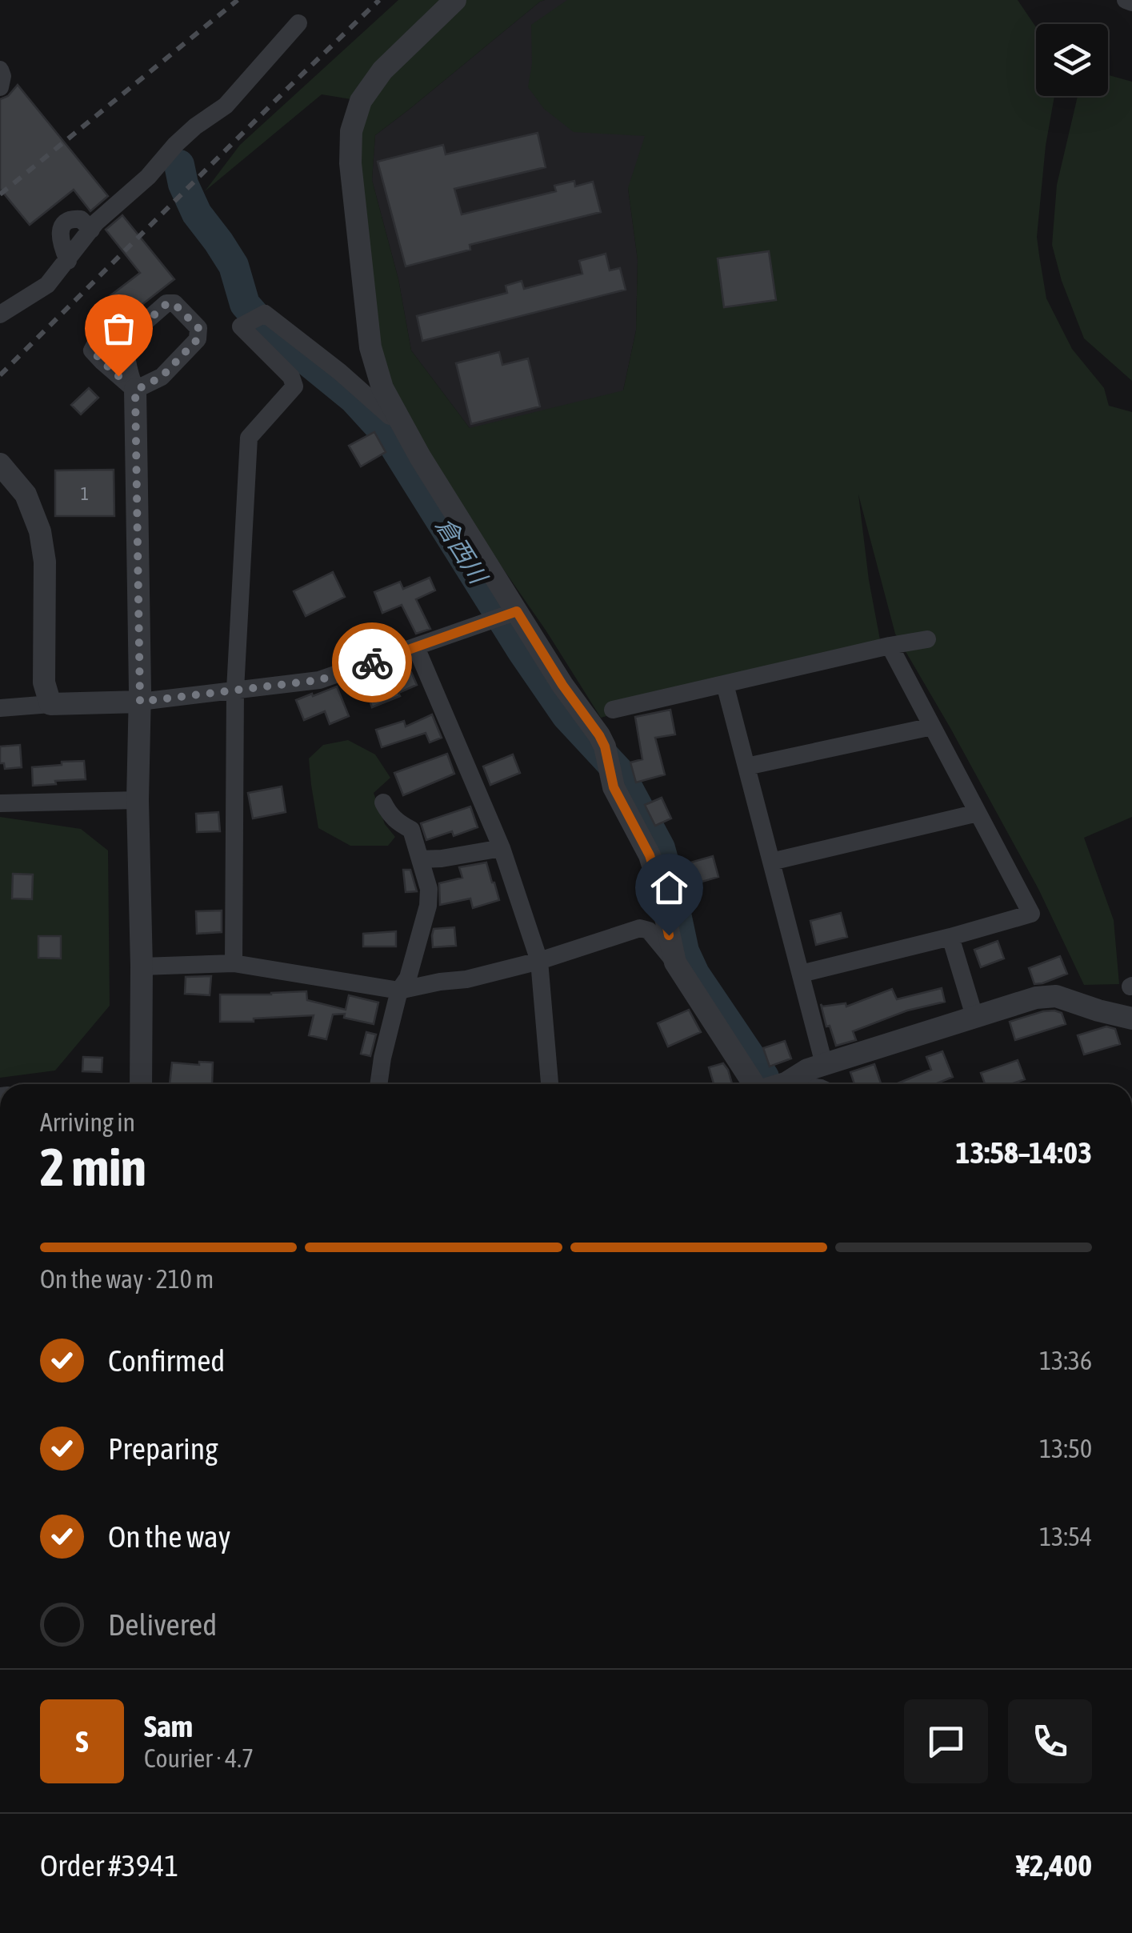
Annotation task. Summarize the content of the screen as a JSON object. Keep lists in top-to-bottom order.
{
  "water": ["倉西川"],
  "house_numbers": ["1"],
  "page": {
    "heading": ["2 min", "Arriving in", "13:58–14:03"],
    "panel": [
      "Sam",
      "Courier · 4.7",
      "Order #3941",
      "¥2,400"
    ],
    "bar": "On the way · 210 m",
    "list": [
      ["Confirmed", "13:36"],
      ["Preparing", "13:50"],
      ["On the way", "13:54"],
      "Delivered"
    ],
    "round": "S"
  }
}
